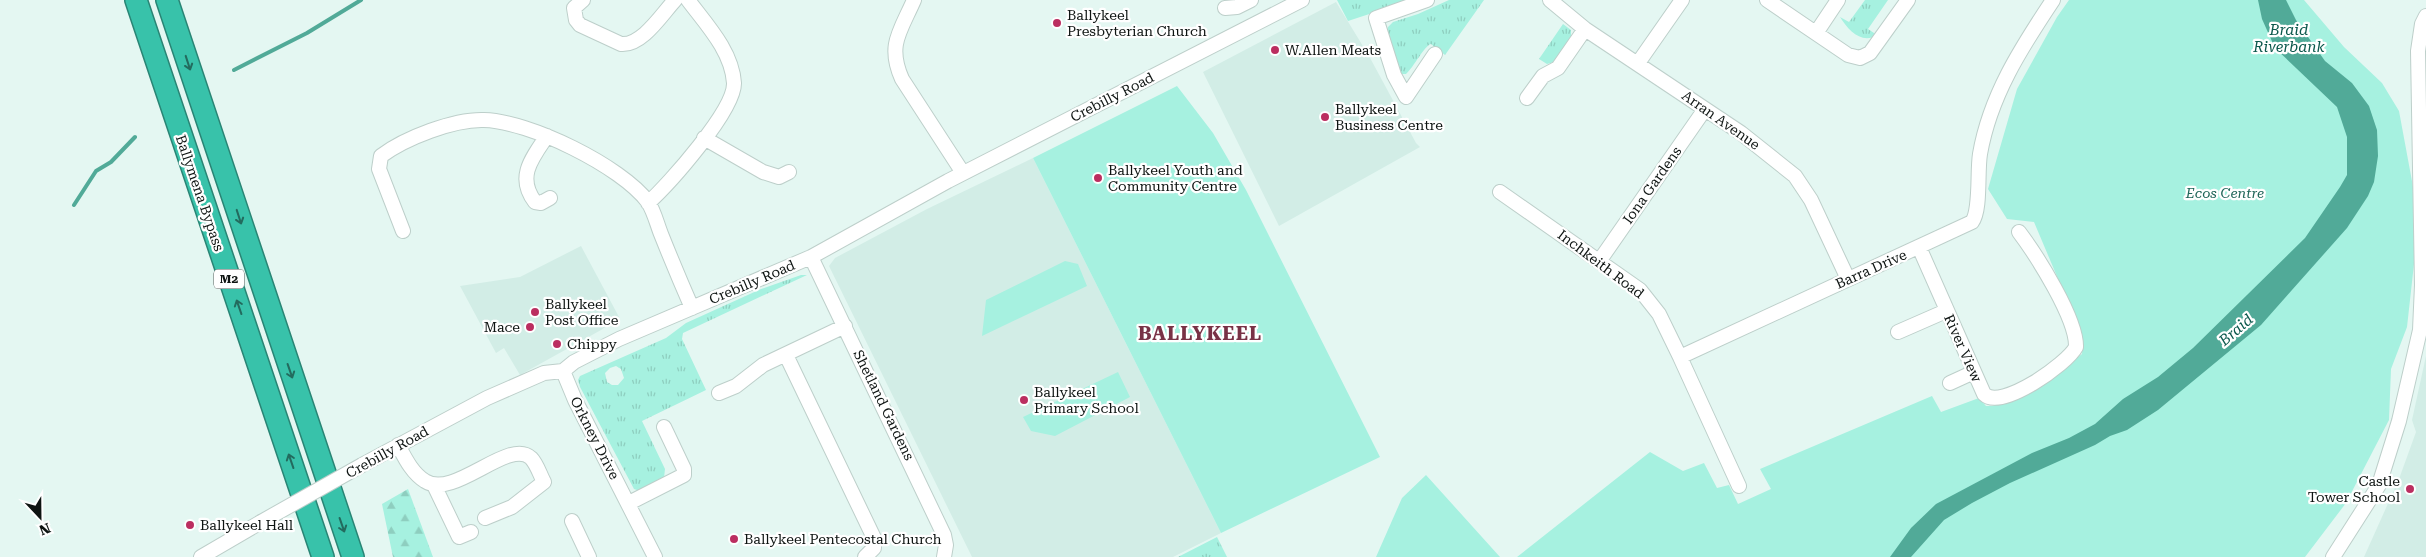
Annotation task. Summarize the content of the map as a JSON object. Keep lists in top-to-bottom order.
{
  "streets": {
    "highway": ["Ballymena Bypass", "M2"],
    "street": [
      "Crebilly Road",
      "Arran Avenue",
      "Iona Gardens",
      "Inchkeith Road",
      "Barra Drive",
      "River View",
      "Shetland Gardens",
      "Orkney Drive"
    ]
  },
  "crossings": [
    ["Crebilly Road", "Shetland Gardens"],
    ["Crebilly Road", "Orkney Drive"],
    ["Arran Avenue", "Iona Gardens"],
    ["Arran Avenue", "Barra Drive"],
    ["Iona Gardens", "Inchkeith Road"],
    ["Ballymena Bypass", "M2"],
    ["Inchkeith Road", "Barra Drive"],
    ["Barra Drive", "River View"]
  ],
  "districts": ["BALLYKEEL"],
  "water": ["Braid Riverbank", "Braid"],
  "parks": ["Ecos Centre"],
  "places": [
    "Ballykeel Presbyterian Church",
    "W.Allen Meats",
    "Ballykeel Business Centre",
    "Ballykeel Youth and Community Centre",
    "Ballykeel Post Office",
    "Mace",
    "Chippy",
    "Ballykeel Primary School",
    "Castle Tower School",
    "Ballykeel Hall",
    "Ballykeel Pentecostal Church"
  ],
  "north": "bottom"
}
